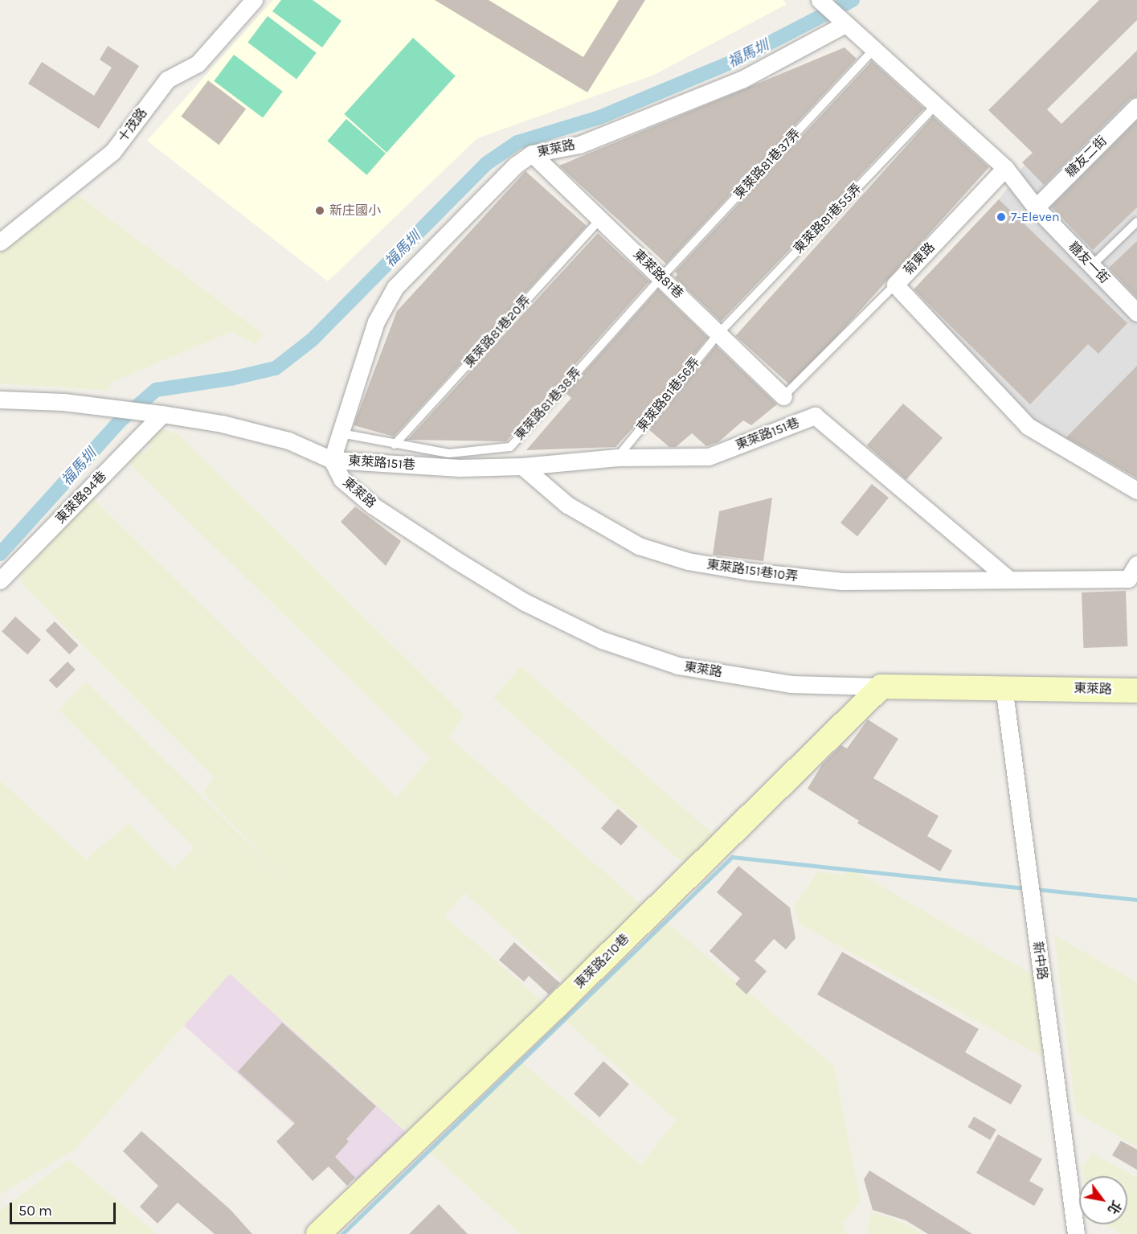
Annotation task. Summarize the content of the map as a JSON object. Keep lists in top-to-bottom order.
{
  "streets": {
    "street": [
      "十茂路",
      "東萊路",
      "糖友二街",
      "菊東路",
      "糖友一街",
      "東萊路81巷",
      "東萊路151巷",
      "東萊路94巷",
      "東萊路151巷10弄",
      "新中路",
      "東萊路210巷"
    ],
    "lane": [
      "東萊路81巷37弄",
      "東萊路81巷55弄",
      "東萊路81巷20弄",
      "東萊路81巷56弄",
      "東萊路81巷38弄"
    ]
  },
  "crossings": [
    ["東萊路", "東萊路81巷"],
    ["東萊路", "東萊路81巷38弄"],
    ["東萊路", "東萊路151巷"],
    ["東萊路", "新中路"],
    ["東萊路", "東萊路210巷"],
    ["糖友二街", "糖友一街"],
    ["東萊路81巷37弄", "東萊路81巷"],
    ["東萊路81巷37弄", "東萊路81巷38弄"],
    ["東萊路81巷55弄", "東萊路81巷"],
    ["東萊路81巷55弄", "東萊路81巷56弄"],
    ["菊東路", "糖友一街"],
    ["東萊路81巷", "東萊路81巷20弄"],
    ["東萊路81巷", "東萊路81巷56弄"],
    ["東萊路81巷", "東萊路81巷38弄"],
    ["東萊路81巷20弄", "東萊路81巷38弄"],
    ["東萊路81巷56弄", "東萊路151巷"],
    ["東萊路151巷", "東萊路151巷10弄"]
  ],
  "water": ["福馬圳"],
  "places": ["新庄國小", "7-Eleven"],
  "scale_bar": "50 m",
  "north": "bottom right"
}
